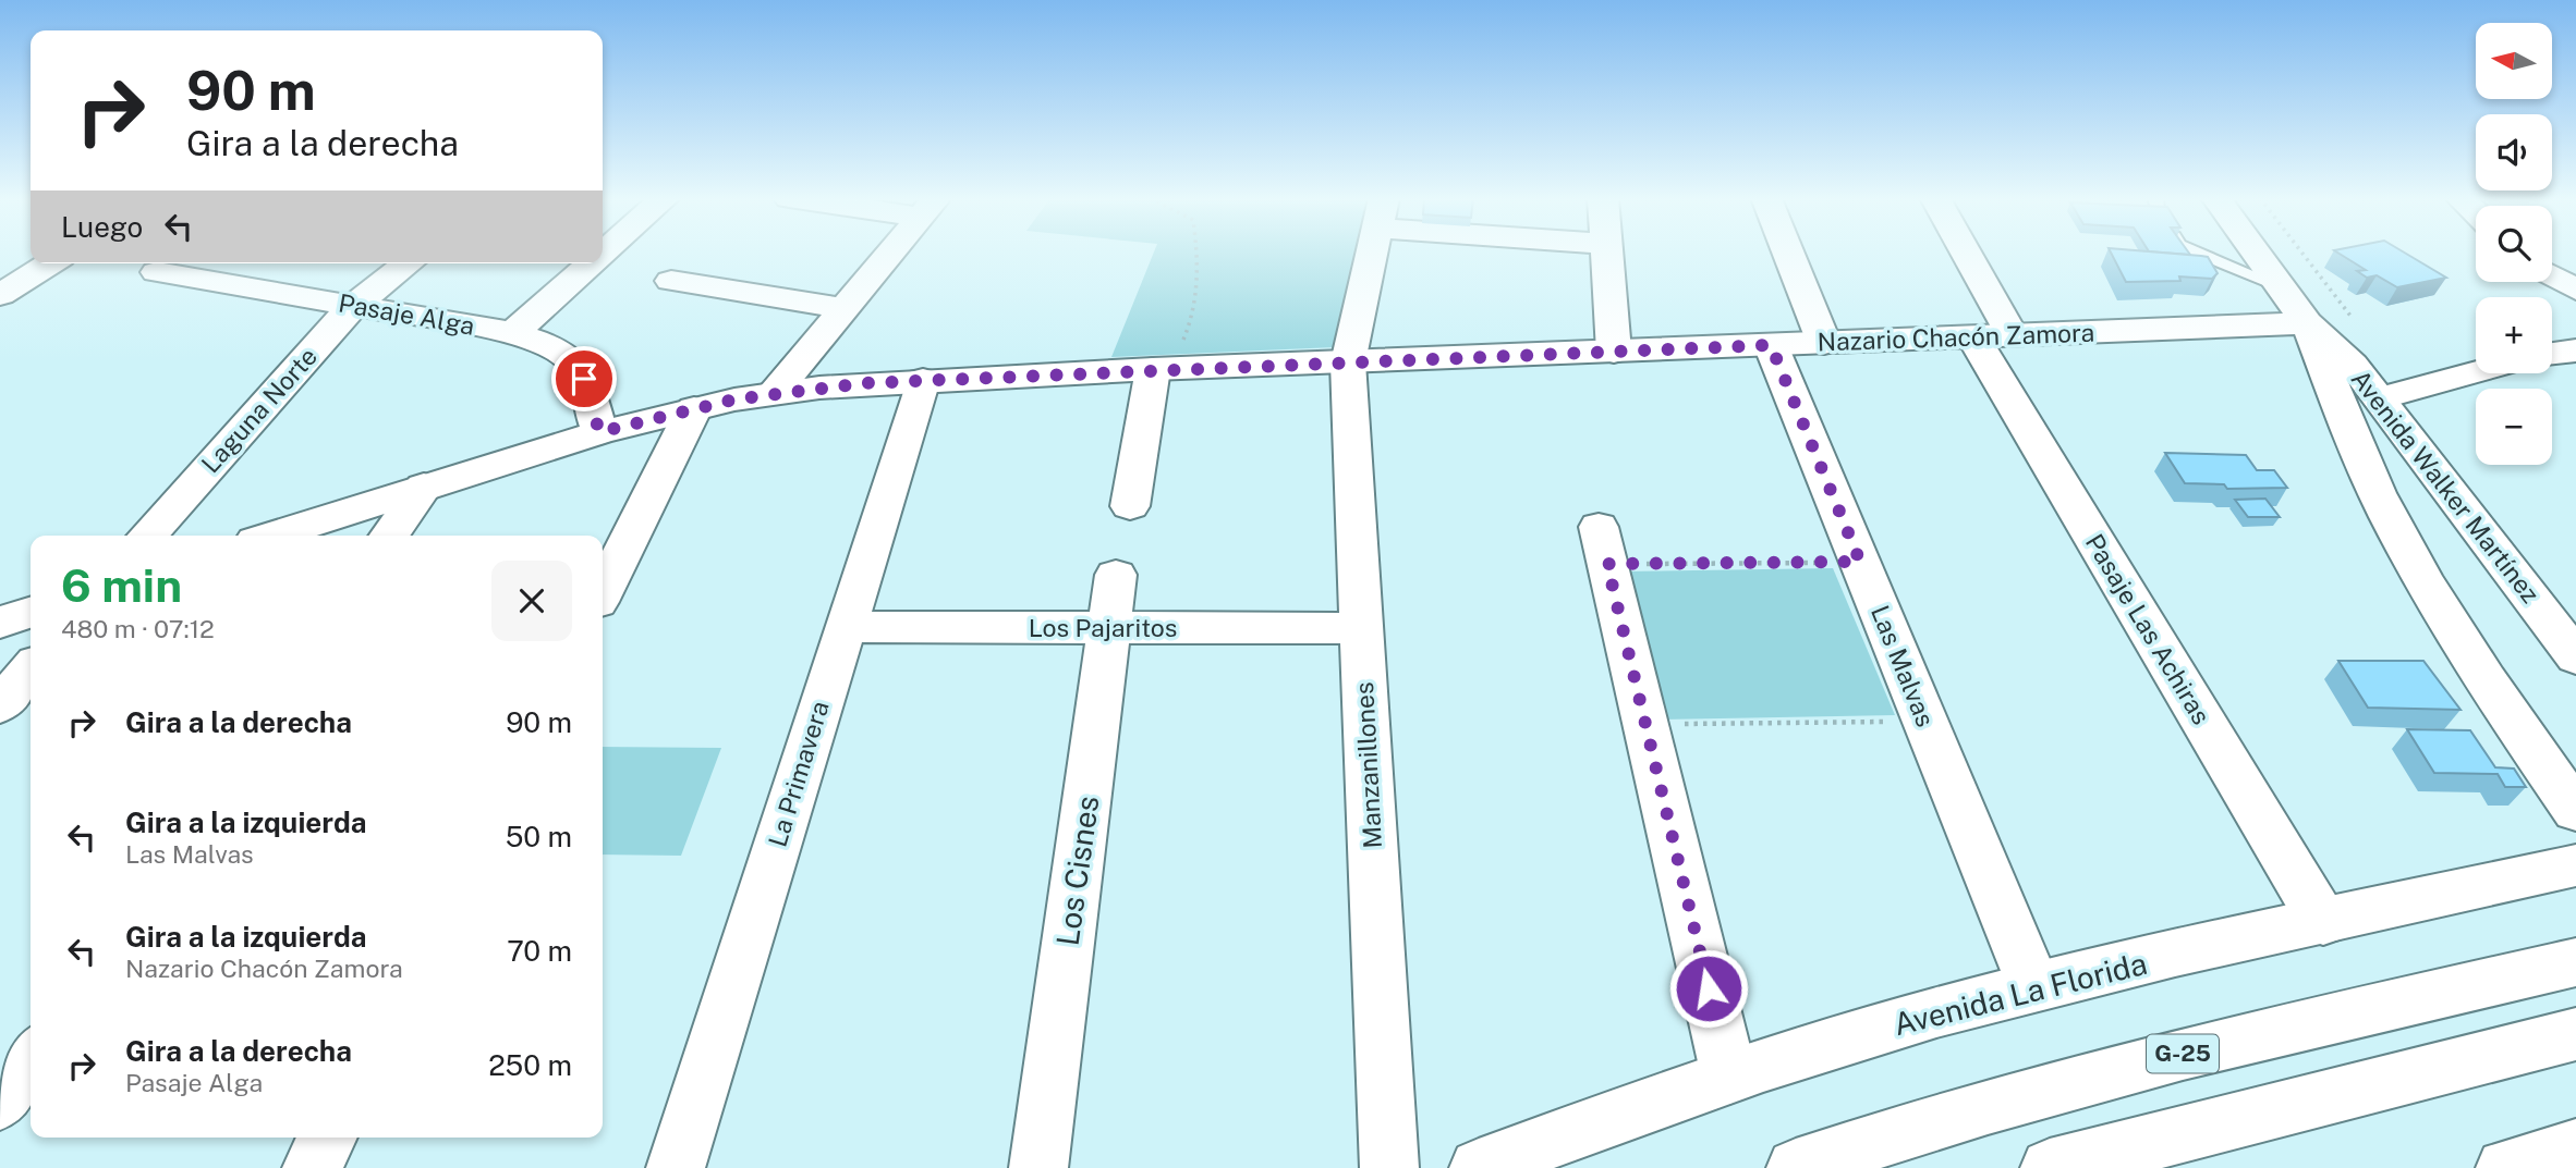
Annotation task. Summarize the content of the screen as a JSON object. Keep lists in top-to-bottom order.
{
  "streets": {
    "street": [
      "Pasaje Alga",
      "Nazario Chacón Zamora",
      "Laguna Norte",
      "Avenida Walker Martínez",
      "Los Pajaritos",
      "Pasaje Las Achiras",
      "Las Malvas",
      "Manzanillones",
      "La Primavera",
      "Los Cisnes",
      "Avenida La Florida",
      "G-25"
    ]
  },
  "crossings": [
    ["Pasaje Alga", "Nazario Chacón Zamora"],
    ["Pasaje Alga", "Laguna Norte"],
    ["Nazario Chacón Zamora", "Avenida Walker Martínez"],
    ["Nazario Chacón Zamora", "Pasaje Las Achiras"],
    ["Nazario Chacón Zamora", "Las Malvas"],
    ["Nazario Chacón Zamora", "Manzanillones"],
    ["Nazario Chacón Zamora", "La Primavera"],
    ["Los Pajaritos", "Manzanillones"],
    ["Los Pajaritos", "La Primavera"],
    ["Los Pajaritos", "Los Cisnes"],
    ["Pasaje Las Achiras", "Avenida La Florida"],
    ["Las Malvas", "Avenida La Florida"]
  ],
  "north": "left",
  "page": {
    "map_buttons": ["+", "−"],
    "turn": ["90 m", "Gira a la derecha"],
    "then": "Luego",
    "heading": ["6 min", "480 m · 07:12"],
    "list": [
      {
        "name": "Gira a la derecha",
        "value": "90 m"
      },
      {
        "name": "Gira a la izquierda",
        "note": "Las Malvas",
        "value": "50 m"
      },
      {
        "name": "Gira a la izquierda",
        "note": "Nazario Chacón Zamora",
        "value": "70 m"
      },
      {
        "name": "Gira a la derecha",
        "note": "Pasaje Alga",
        "value": "250 m"
      }
    ]
  }
}
